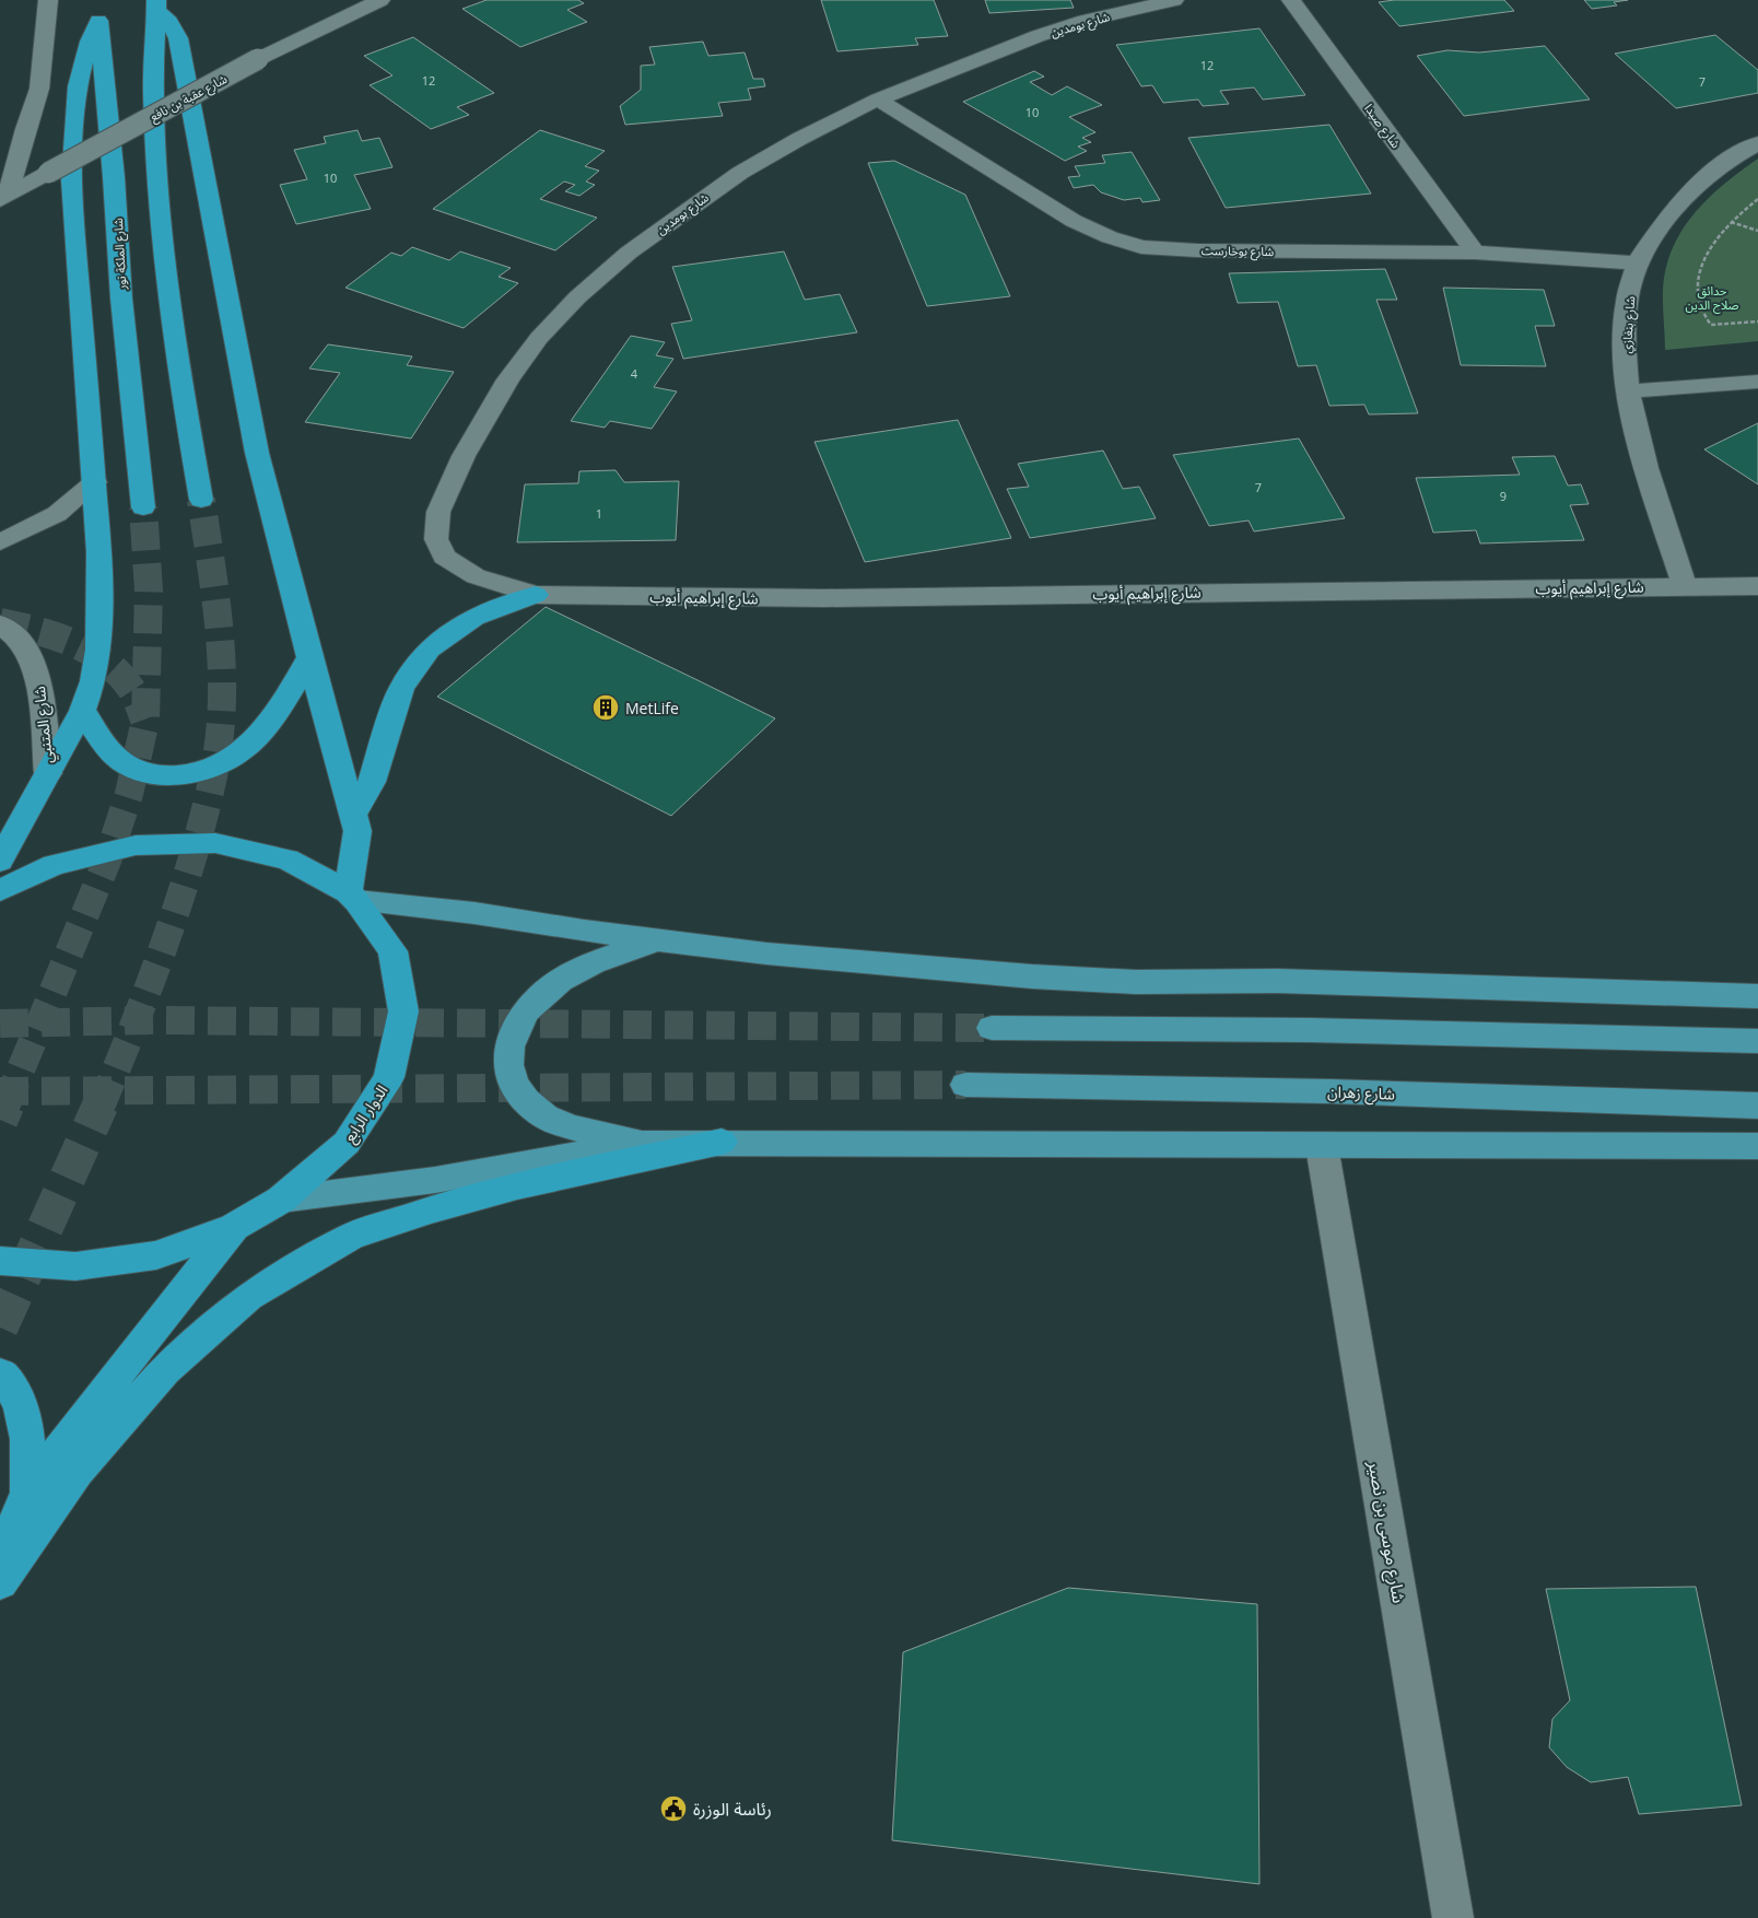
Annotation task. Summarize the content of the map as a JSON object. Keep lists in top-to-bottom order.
{
  "streets": {
    "highway": ["شارع الملكة نور", "الدوار الرابع"],
    "main road": ["شارع زهران"],
    "street": [
      "شارع بومدين",
      "شارع عقبة بن نافع",
      "شارع صيدا",
      "شارع بوخارست",
      "شارع بنغازي",
      "شارع إبراهيم أيوب",
      "شارع المتنبي",
      "شارع موسى بن نصير"
    ]
  },
  "crossings": [
    ["شارع بومدين", "شارع بوخارست"],
    ["شارع بومدين", "شارع إبراهيم أيوب"],
    ["شارع صيدا", "شارع بوخارست"],
    ["شارع بوخارست", "شارع بنغازي"],
    ["شارع بنغازي", "شارع إبراهيم أيوب"]
  ],
  "parks": ["حدائق صلاح الدين"],
  "places": {
    "building": ["MetLife"],
    "public building": ["رئاسة الوزرة"]
  },
  "house_numbers": [
    "12",
    "12",
    "7",
    "10",
    "10",
    "4",
    "7",
    "9",
    "1"
  ]
}
